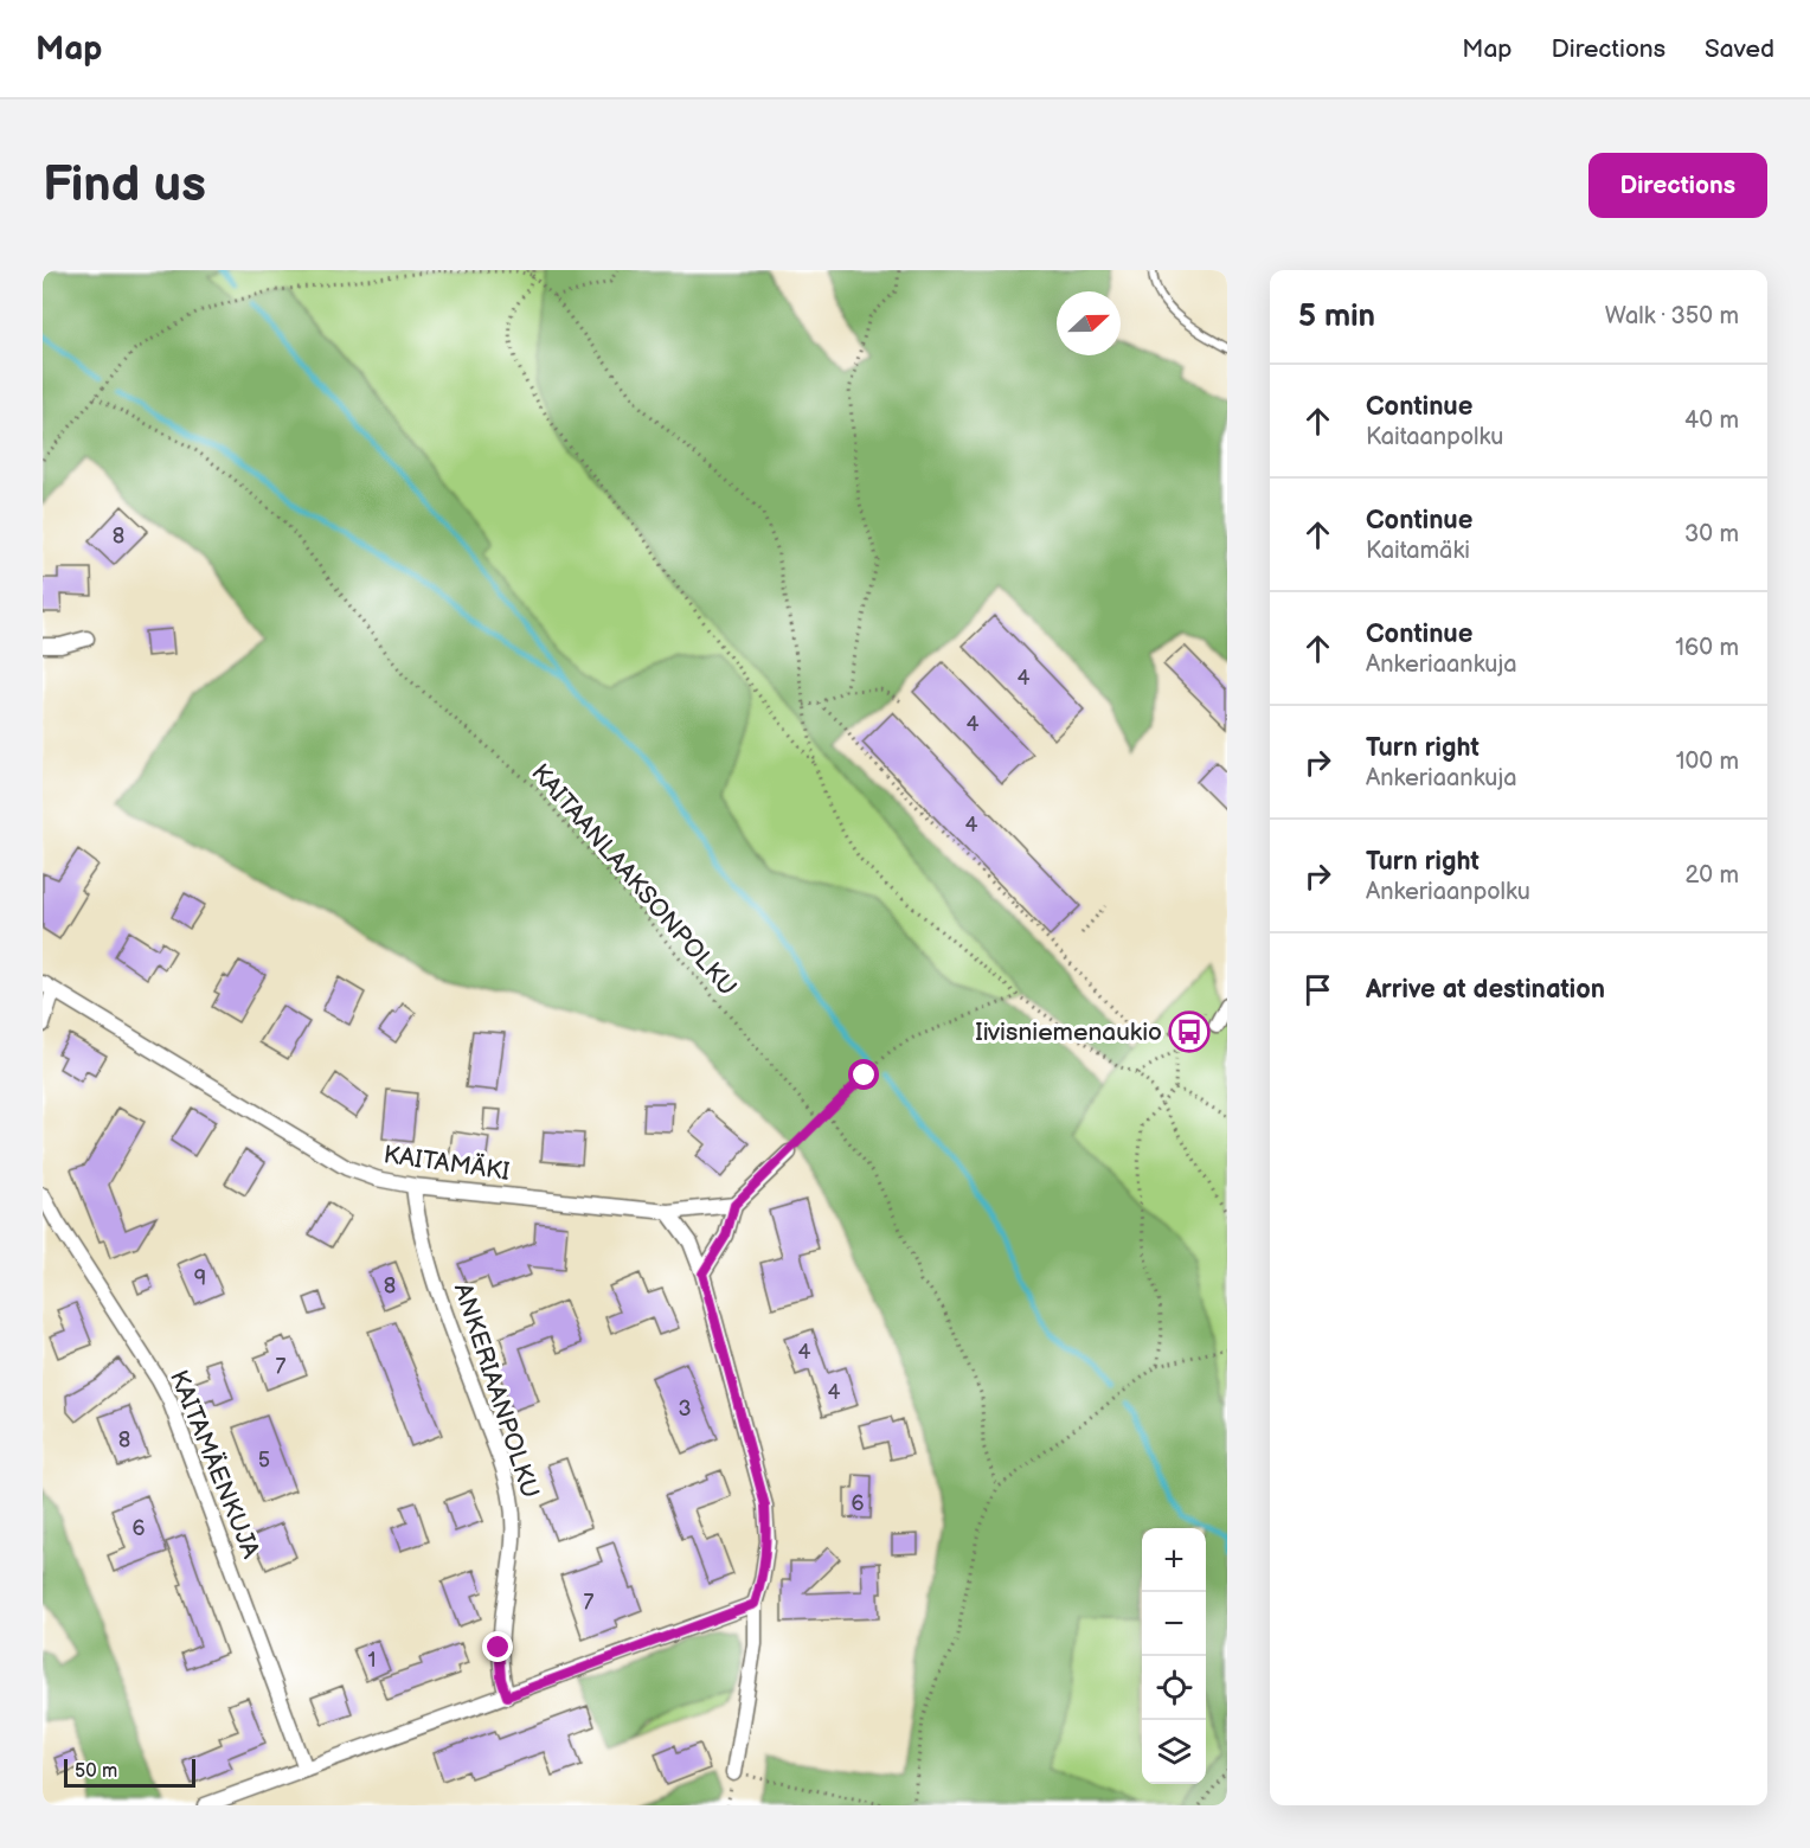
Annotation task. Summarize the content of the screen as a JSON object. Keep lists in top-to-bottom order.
{
  "streets": {
    "street": ["KAITAMÄKI", "ANKERIAANPOLKU", "KAITAMÄENKUJA"],
    "path": ["KAITAANLAAKSONPOLKU"]
  },
  "crossings": [
    ["KAITAMÄKI", "ANKERIAANPOLKU"]
  ],
  "places": {
    "bus stop": ["Iivisniemenaukio"]
  },
  "house_numbers": [
    "8",
    "4",
    "4",
    "4",
    "9",
    "8",
    "4",
    "7",
    "4",
    "3",
    "8",
    "5",
    "6",
    "6",
    "7",
    "1"
  ],
  "scale_bar": "50 m",
  "north": "right",
  "page": {
    "header": "Map",
    "nav": ["Map", "Directions", "Saved"],
    "buttons": "Directions",
    "title": "Find us",
    "heading": ["5 min", "Walk · 350 m"],
    "list": [
      ["Continue", "Kaitaanpolku", "40 m"],
      ["Continue", "Kaitamäki", "30 m"],
      ["Continue", "Ankeriaankuja", "160 m"],
      ["Turn right", "Ankeriaankuja", "100 m"],
      ["Turn right", "Ankeriaanpolku", "20 m"],
      "Arrive at destination"
    ],
    "map_buttons": ["+", "−"],
    "scale": "50 m"
  }
}
